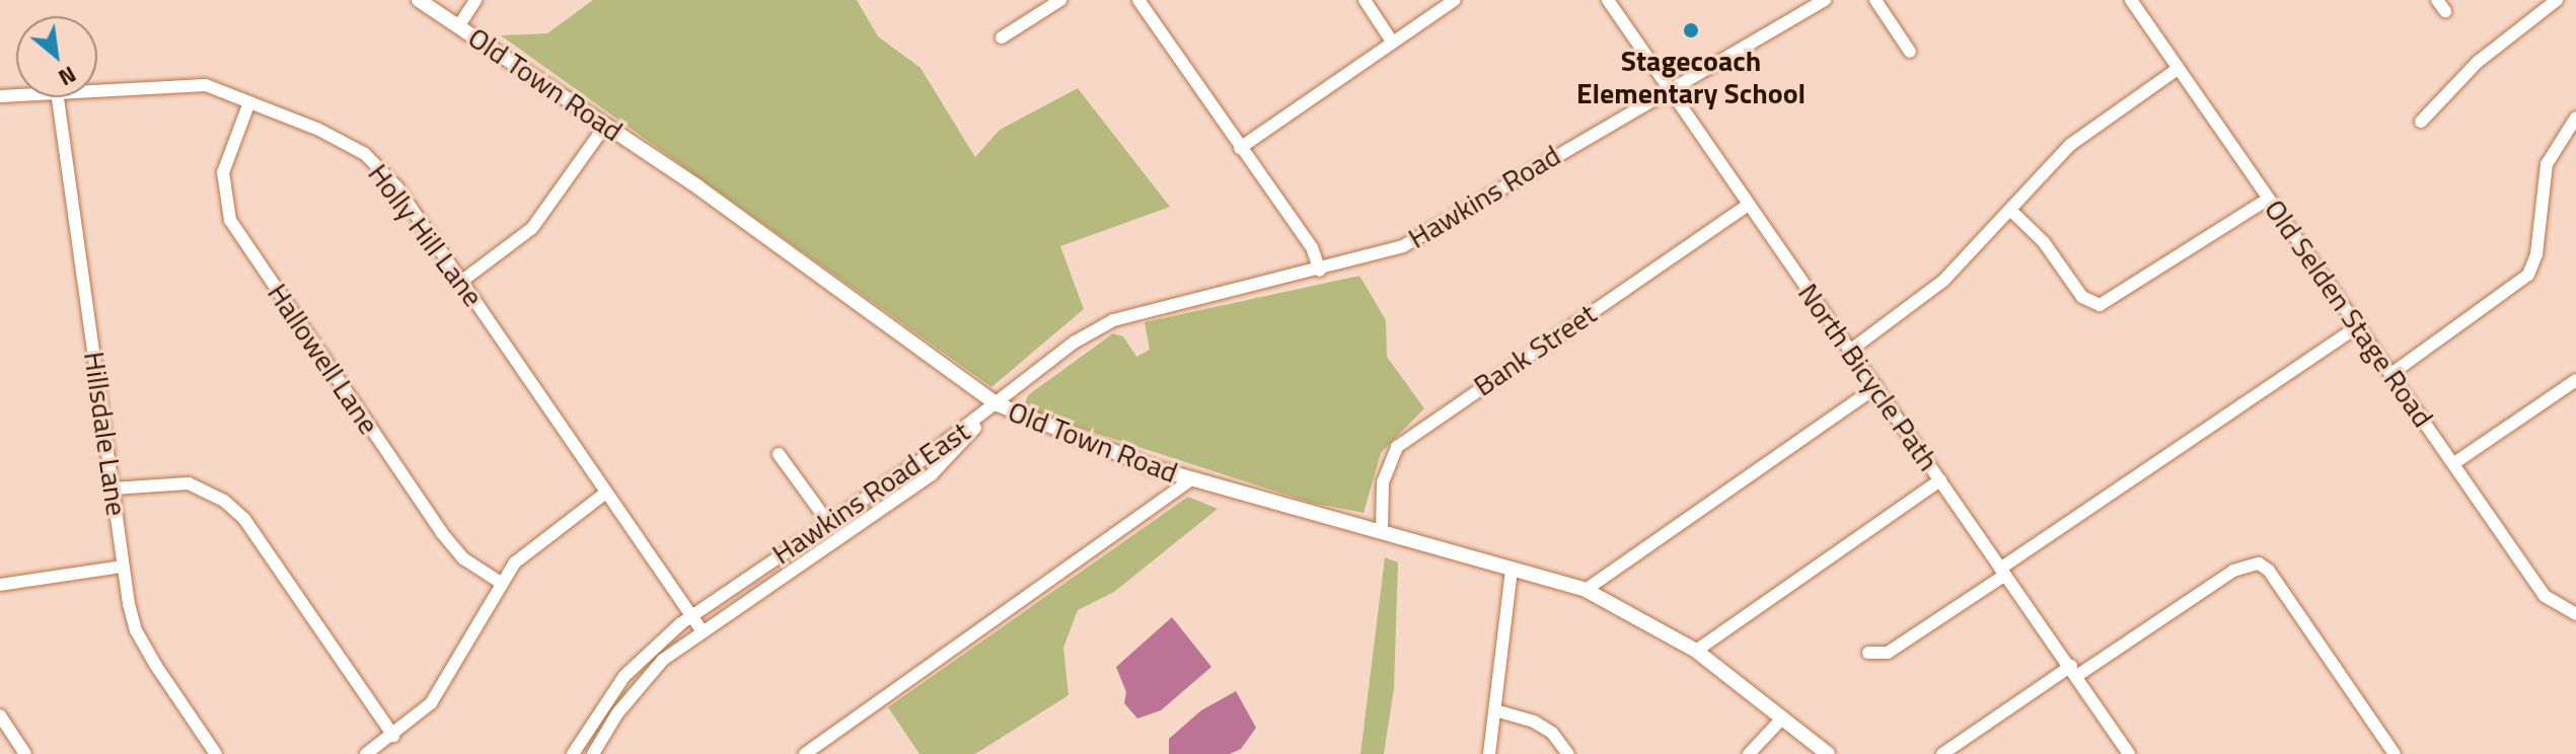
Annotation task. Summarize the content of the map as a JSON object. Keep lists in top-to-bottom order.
{
  "streets": {
    "main road": ["Old Town Road"],
    "street": [
      "Hawkins Road",
      "Holly Hill Lane",
      "Old Selden Stage Road",
      "Bank Street",
      "Hallowell Lane",
      "North Bicycle Path",
      "Hillsdale Lane",
      "Hawkins Road East"
    ]
  },
  "crossings": [
    ["Old Town Road", "Hawkins Road"],
    ["Old Town Road", "Bank Street"],
    ["Old Town Road", "Hawkins Road East"],
    ["Hawkins Road", "North Bicycle Path"],
    ["Hawkins Road", "Hawkins Road East"],
    ["Holly Hill Lane", "Hallowell Lane"],
    ["Holly Hill Lane", "Hawkins Road East"],
    ["Bank Street", "North Bicycle Path"]
  ],
  "places": ["Stagecoach Elementary School"],
  "north": "bottom right"
}
